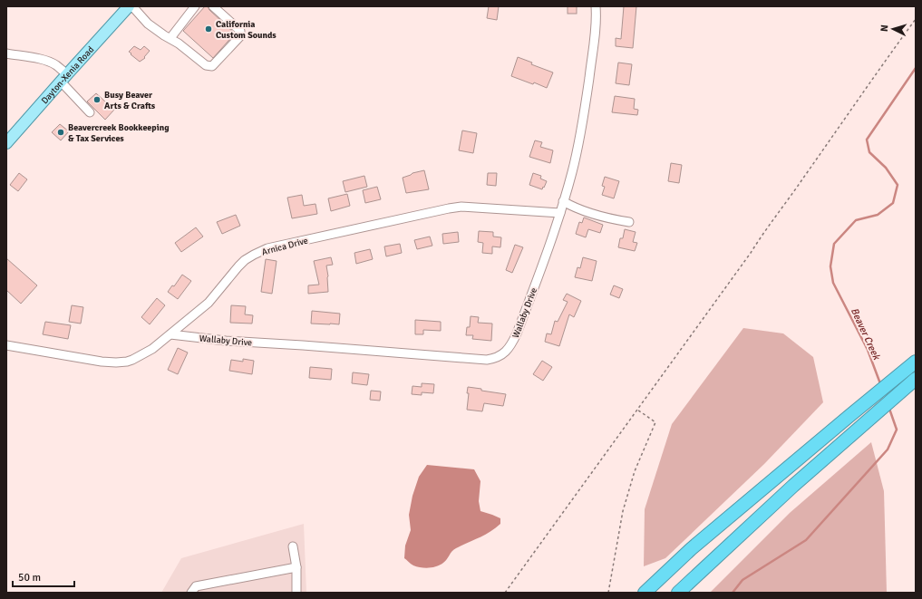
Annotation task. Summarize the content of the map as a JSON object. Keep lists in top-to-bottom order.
{
  "streets": {
    "main road": ["Dayton-Xenia Road"],
    "street": ["Arnica Drive", "Wallaby Drive"]
  },
  "crossings": [
    ["Arnica Drive", "Wallaby Drive"]
  ],
  "water": ["Beaver Creek"],
  "places": ["California Custom Sounds", "Busy Beaver Arts & Crafts", "Beavercreek Bookkeeping & Tax Services"],
  "scale_bar": "50 m",
  "north": "left"
}
